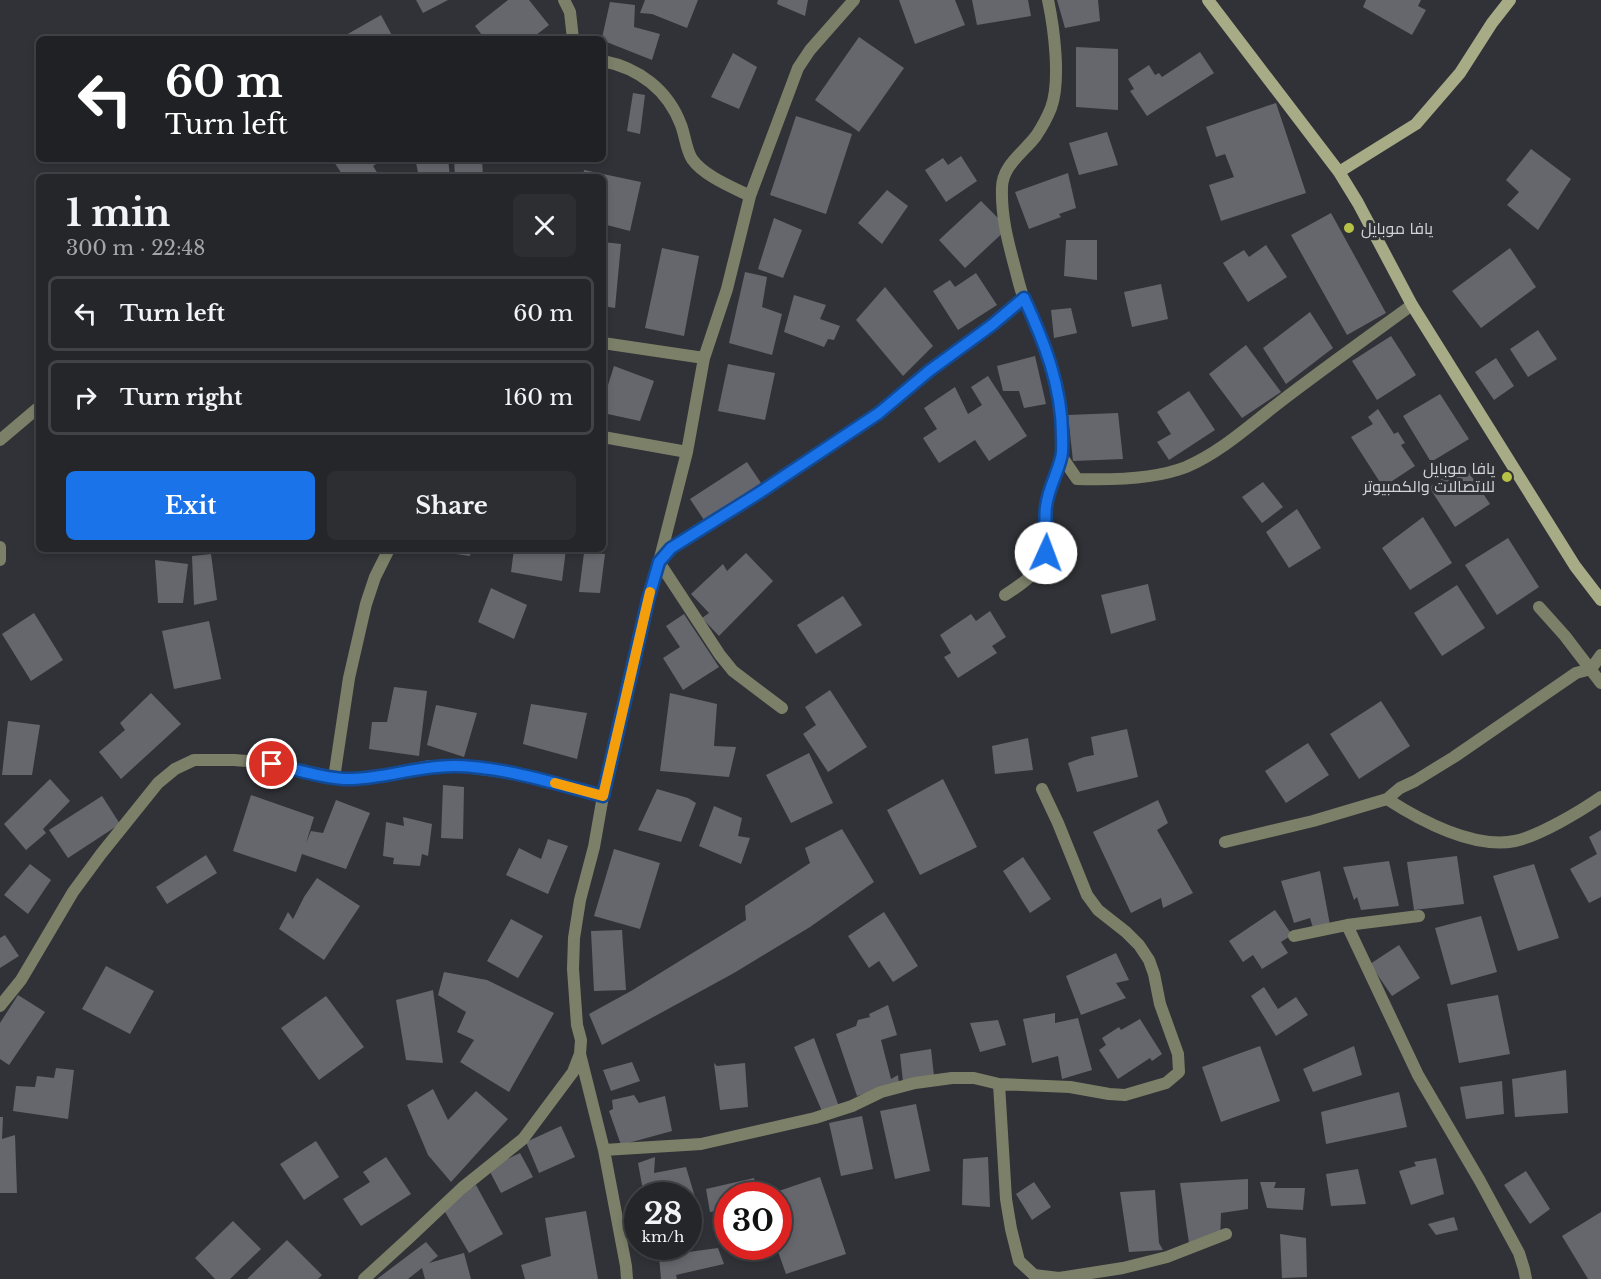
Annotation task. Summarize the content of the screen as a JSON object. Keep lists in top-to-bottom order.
{
  "places": ["يافا موبايل", "يافا موبايل للاتصالات والكمبيوتر"],
  "page": {
    "turn": ["60 m", "Turn left"],
    "heading": ["1 min", "300 m · 22:48"],
    "list": [
      {
        "name": "Turn left",
        "value": "60 m"
      },
      {
        "name": "Turn right",
        "value": "160 m"
      }
    ],
    "buttons": ["Exit", "Share"],
    "speed": "28 km/h",
    "limit": "30"
  }
}
